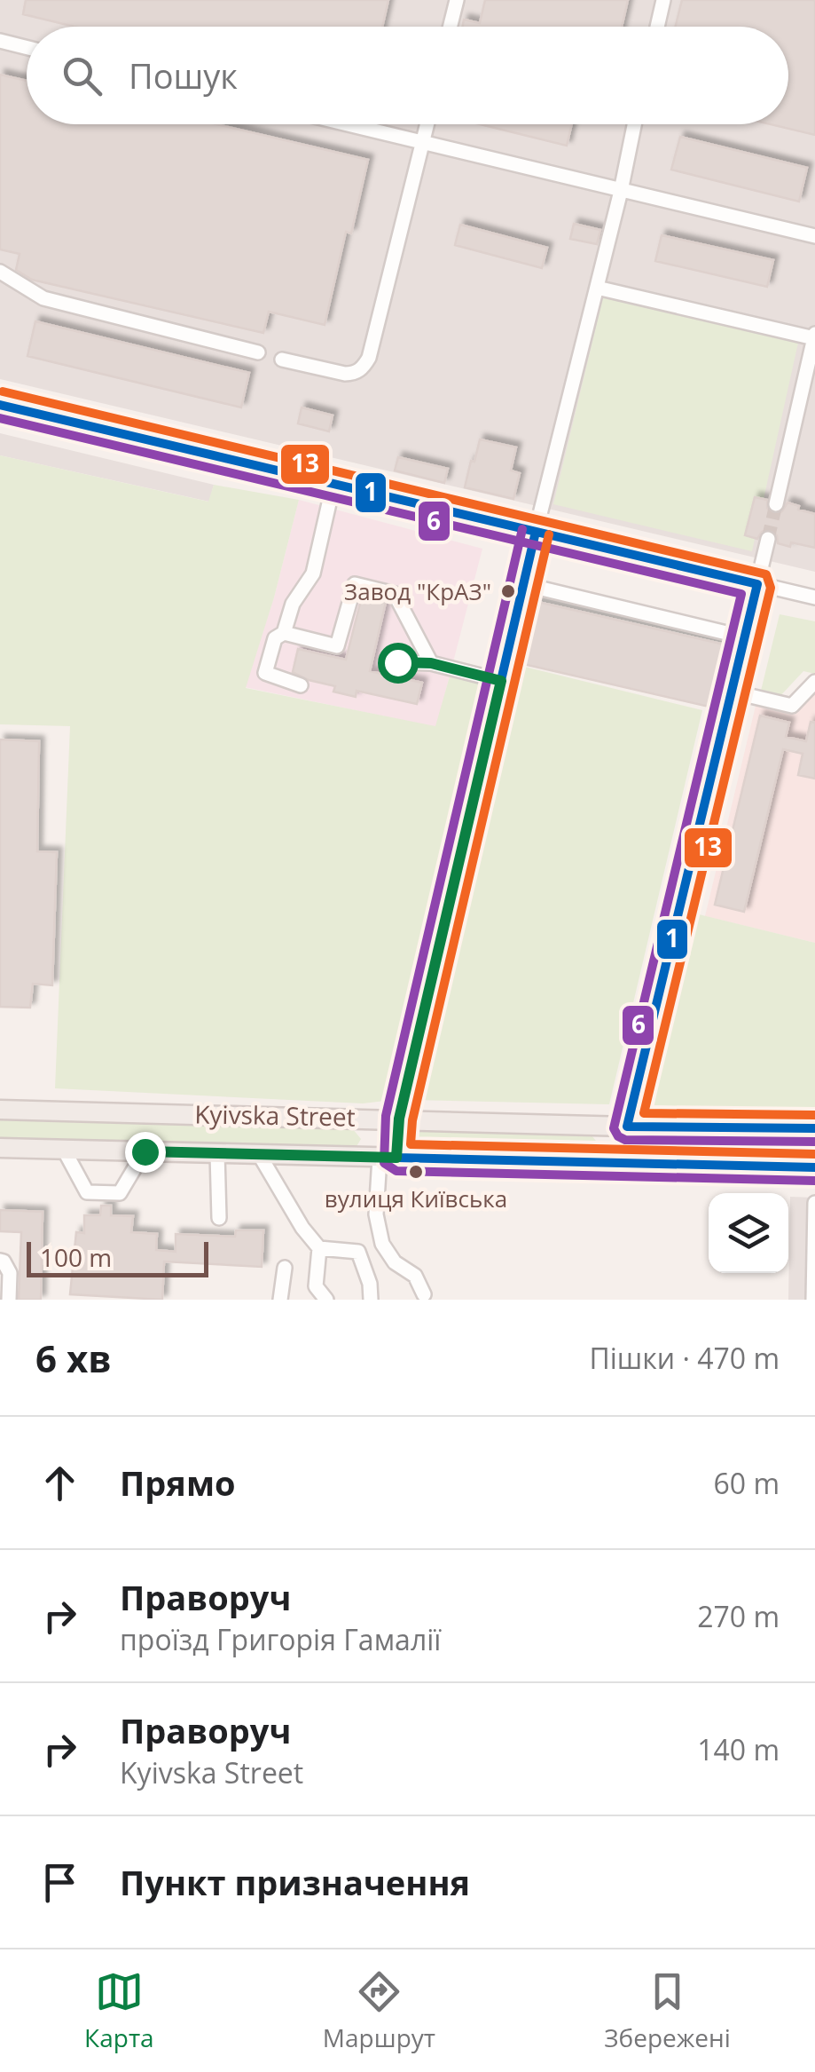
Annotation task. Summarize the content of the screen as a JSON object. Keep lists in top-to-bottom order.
{
  "streets": {
    "main road": ["Kyivska Street"]
  },
  "places": ["Завод \"КрАЗ\"", "вулиця Київська"],
  "lines": ["transit line 13", "transit line 1", "transit line 6"],
  "scale_bar": "100 m",
  "page": {
    "search": "Пошук",
    "scale": "100 m",
    "heading": ["6 хв", "Пішки · 470 m"],
    "list": [
      ["Прямо", "60 m"],
      ["Праворуч", "проїзд Григорія Гамалії", "270 m"],
      ["Праворуч", "Kyivska Street", "140 m"],
      "Пункт призначення"
    ],
    "nav": ["Карта", "Маршрут", "Збережені"]
  }
}
